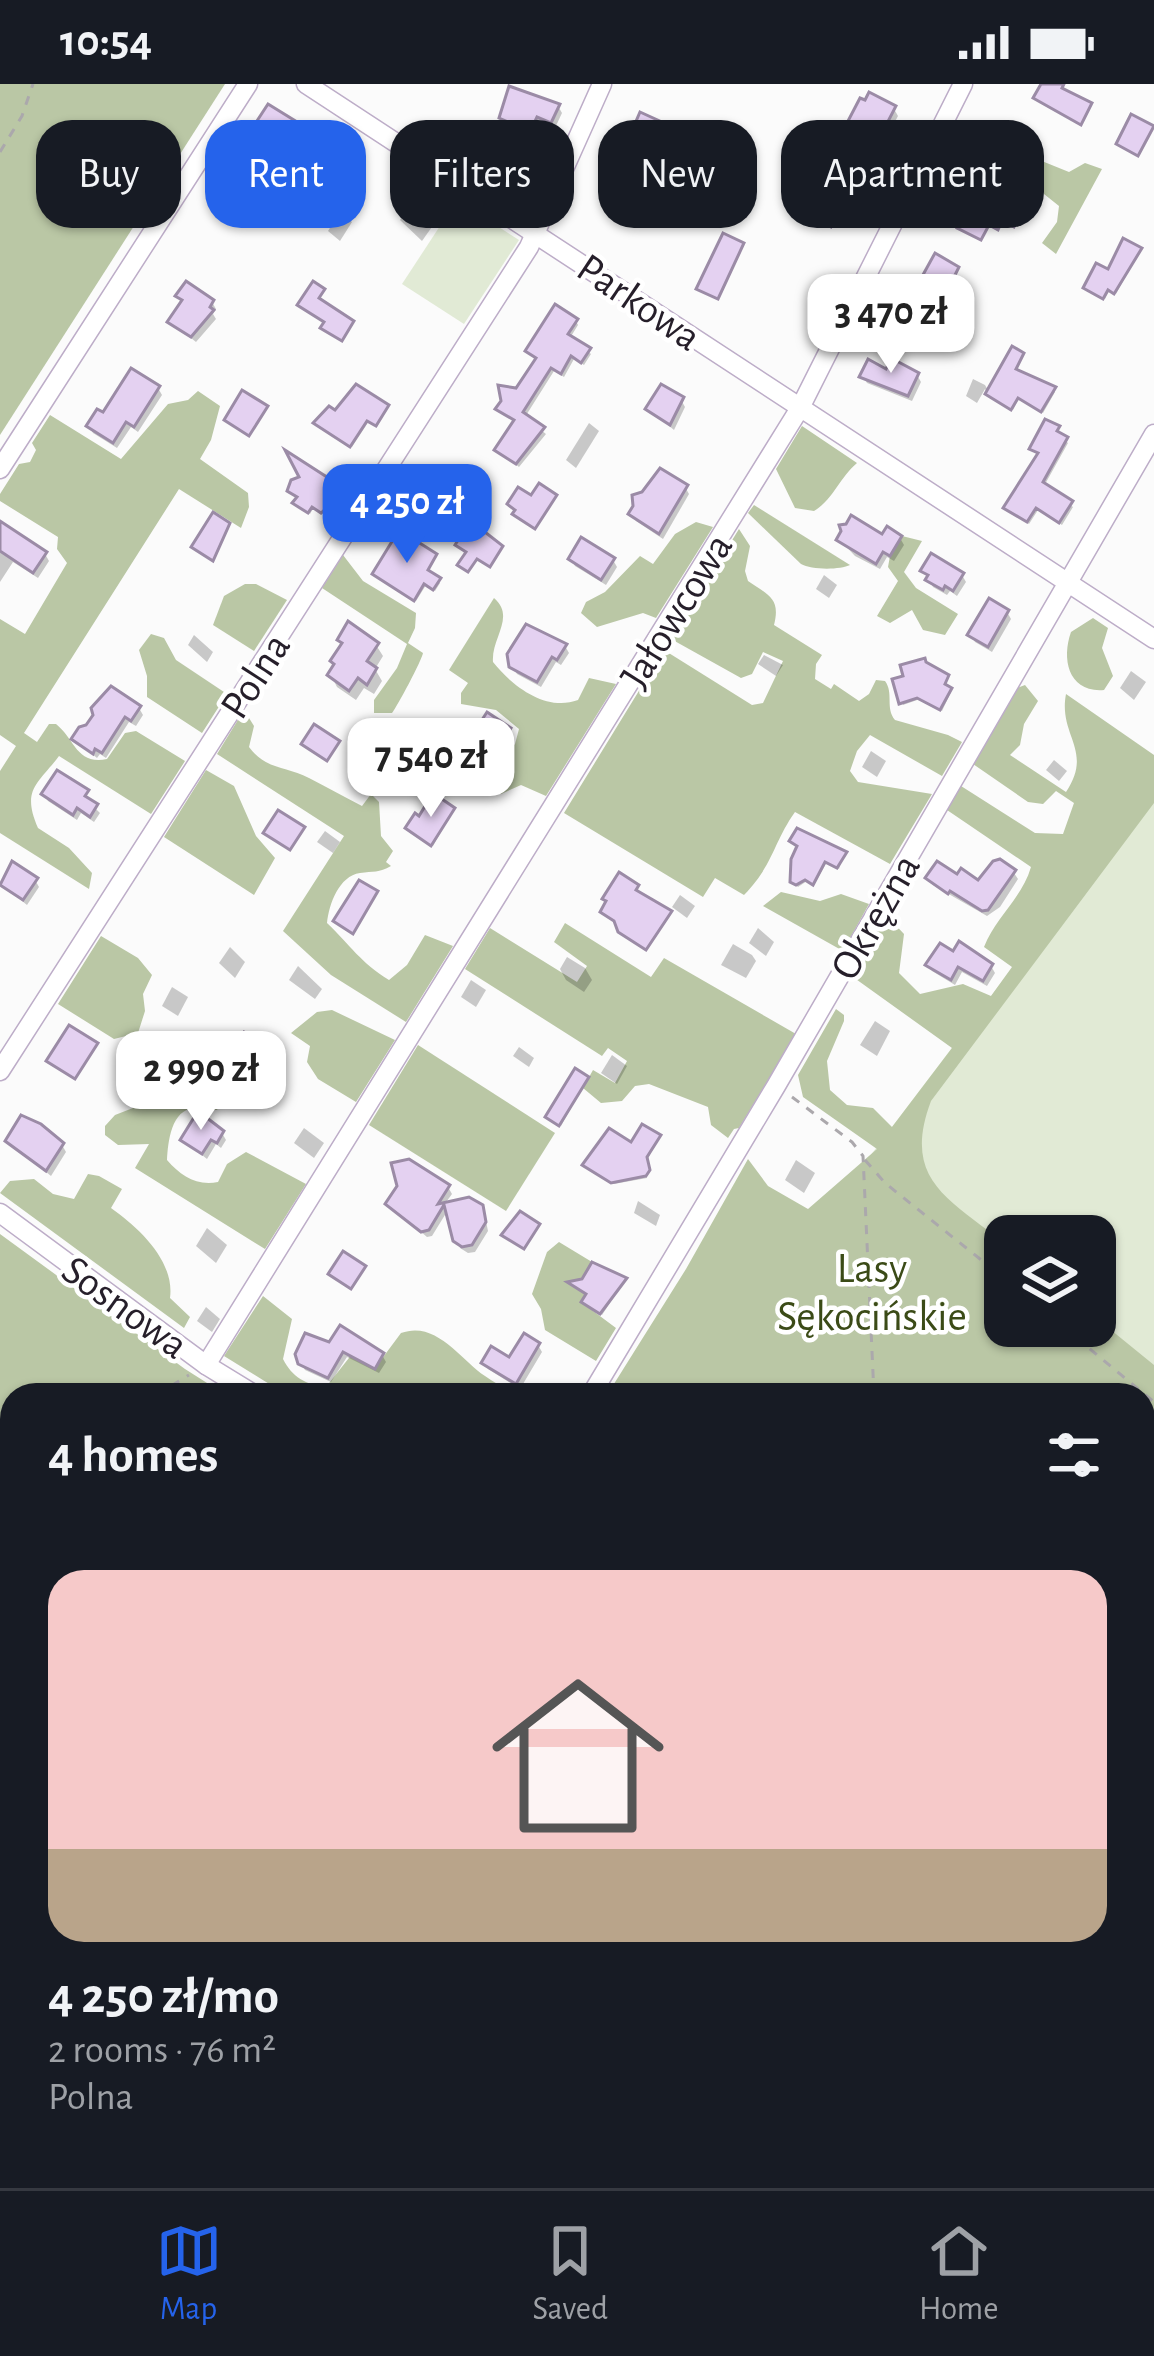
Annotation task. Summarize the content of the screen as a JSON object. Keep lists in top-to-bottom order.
{
  "streets": {
    "street": [
      "Parkowa",
      "Jałowcowa",
      "Polna",
      "Okrężna",
      "Sosnowa"
    ]
  },
  "crossings": [
    ["Parkowa", "Jałowcowa"],
    ["Parkowa", "Polna"],
    ["Parkowa", "Okrężna"],
    ["Jałowcowa", "Sosnowa"]
  ],
  "parks": ["Lasy Sękocińskie"],
  "page": {
    "status": "10:54",
    "chip": [
      "Buy",
      "Rent",
      "Filters",
      "New",
      "Apartment"
    ],
    "price": [
      "3 470 zł",
      "4 250 zł",
      "7 540 zł",
      "2 990 zł"
    ],
    "heading": "4 homes",
    "list": [
      {
        "name": "4 250 zł/mo",
        "note": "2 rooms · 76 m² · Polna"
      }
    ],
    "tabs": ["Map", "Saved", "Home"]
  }
}
